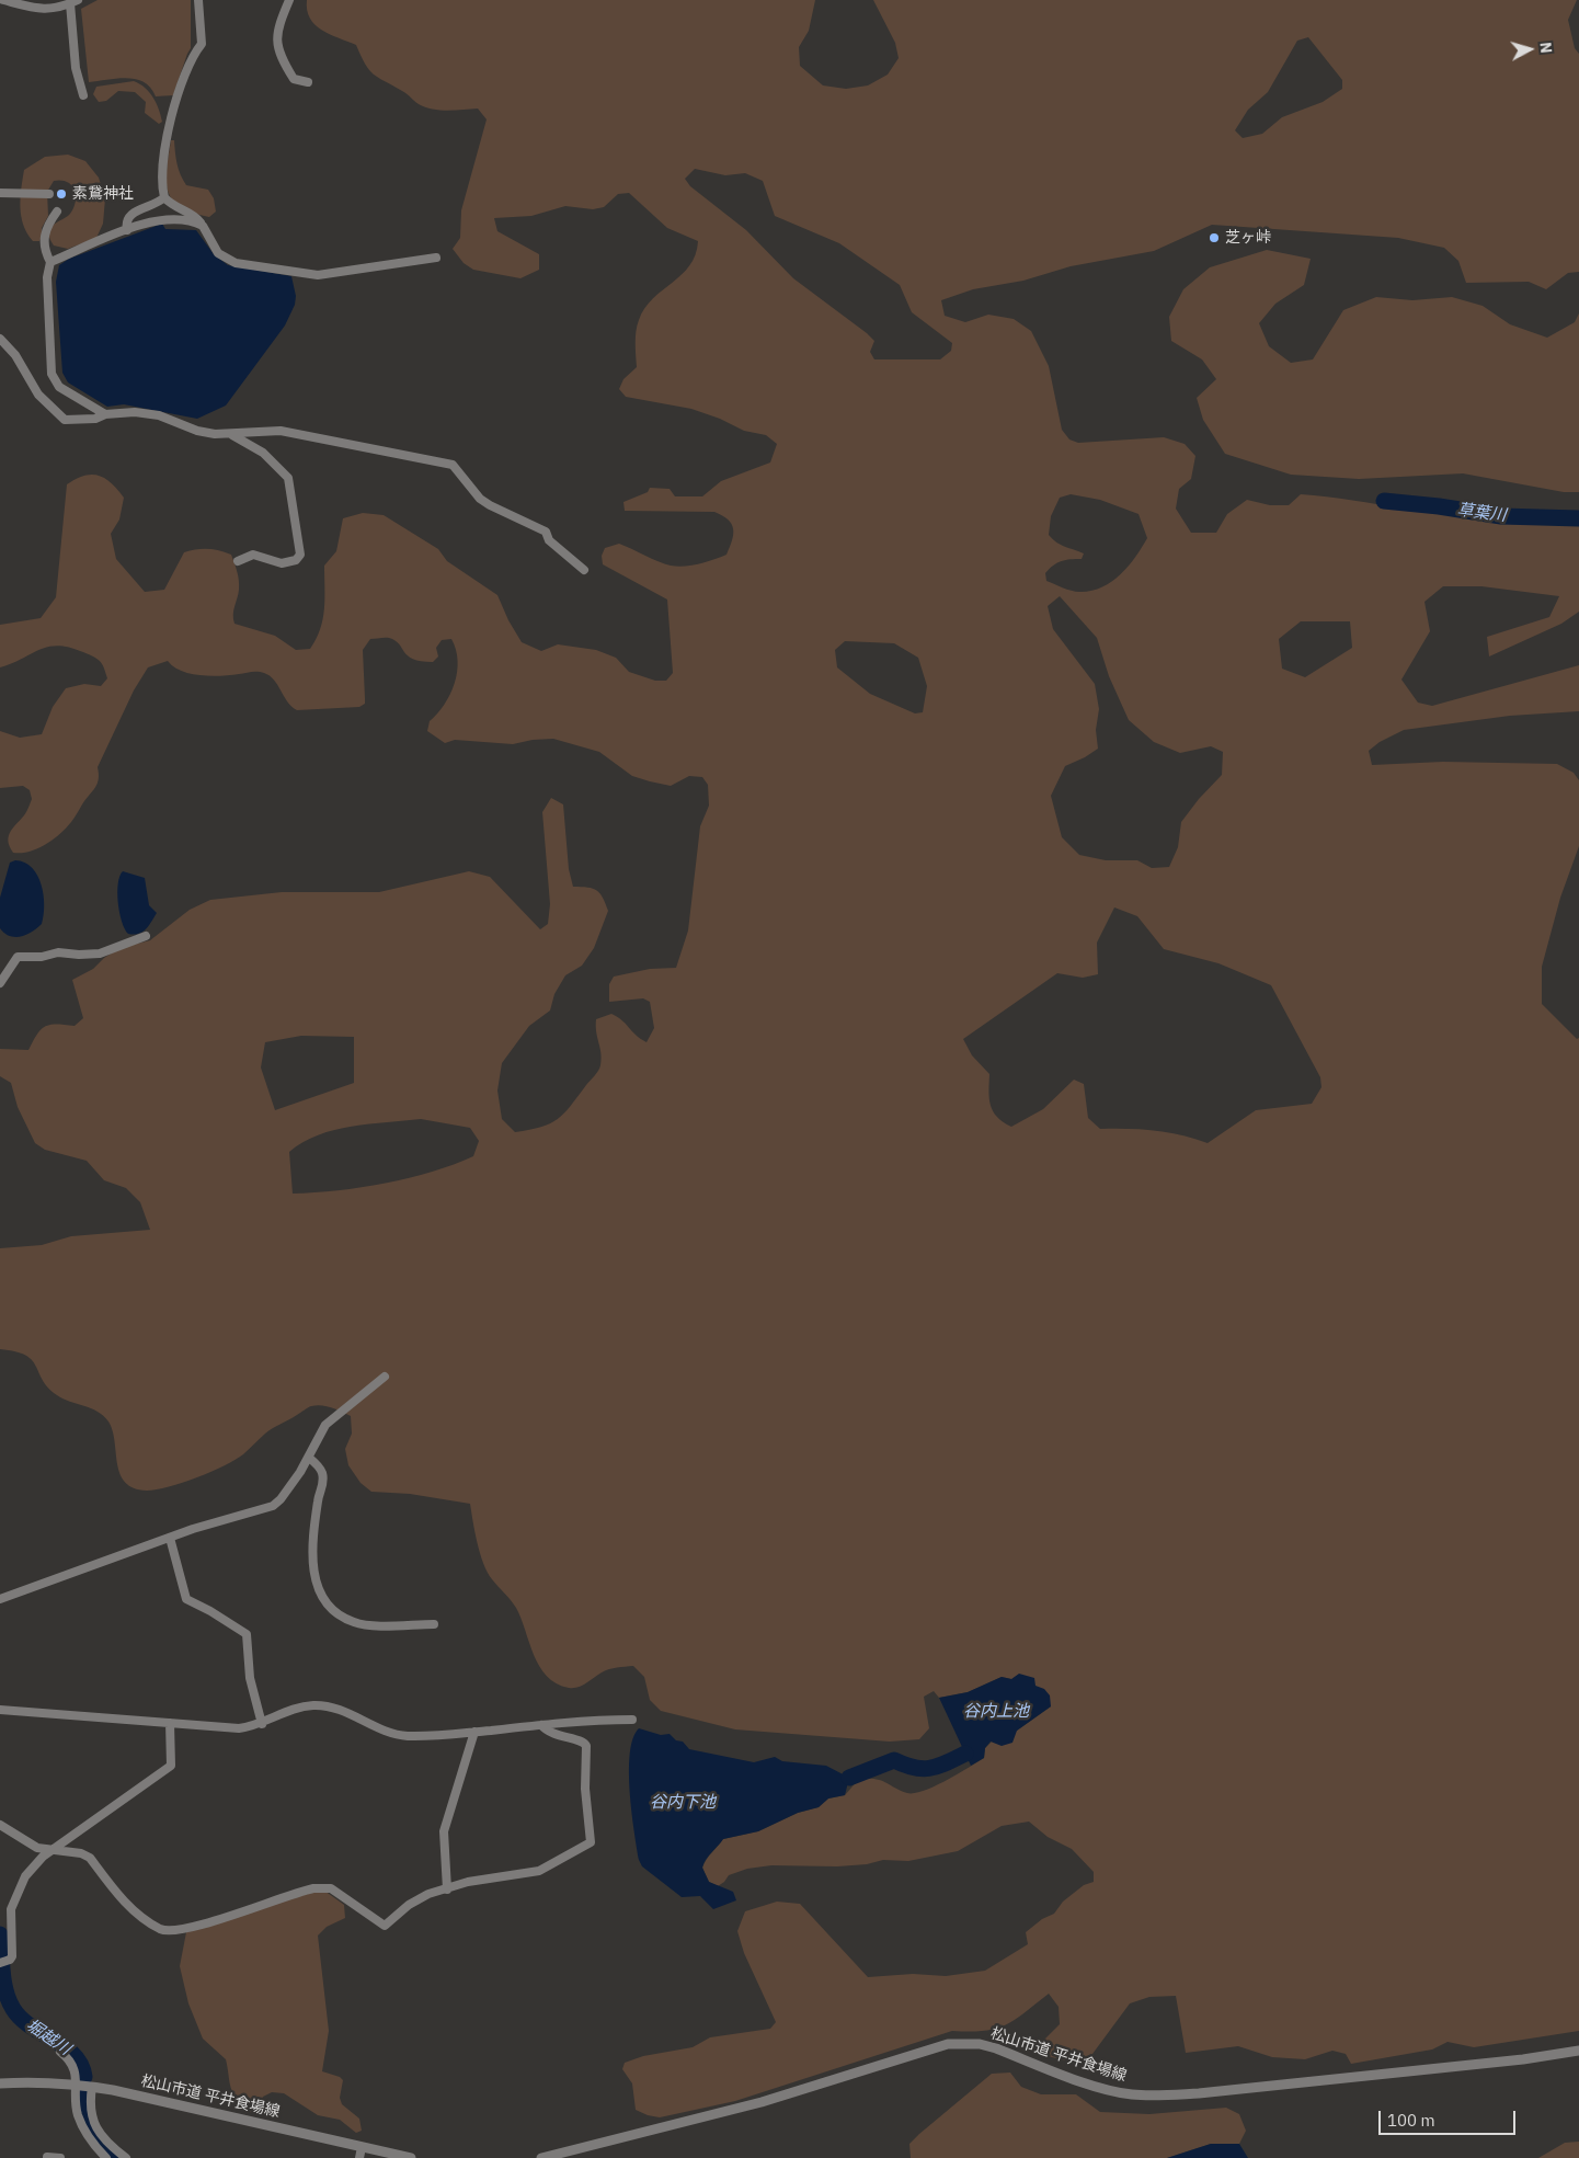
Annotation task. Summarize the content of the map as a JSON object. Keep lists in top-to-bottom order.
{
  "streets": {
    "street": ["松山市道 平井食場線"]
  },
  "water": [
    "草葉川",
    "谷内上池",
    "谷内下池",
    "堀越川"
  ],
  "places": ["素鵞神社", "芝ヶ峠"],
  "scale_bar": "100 m",
  "north": "right"
}
